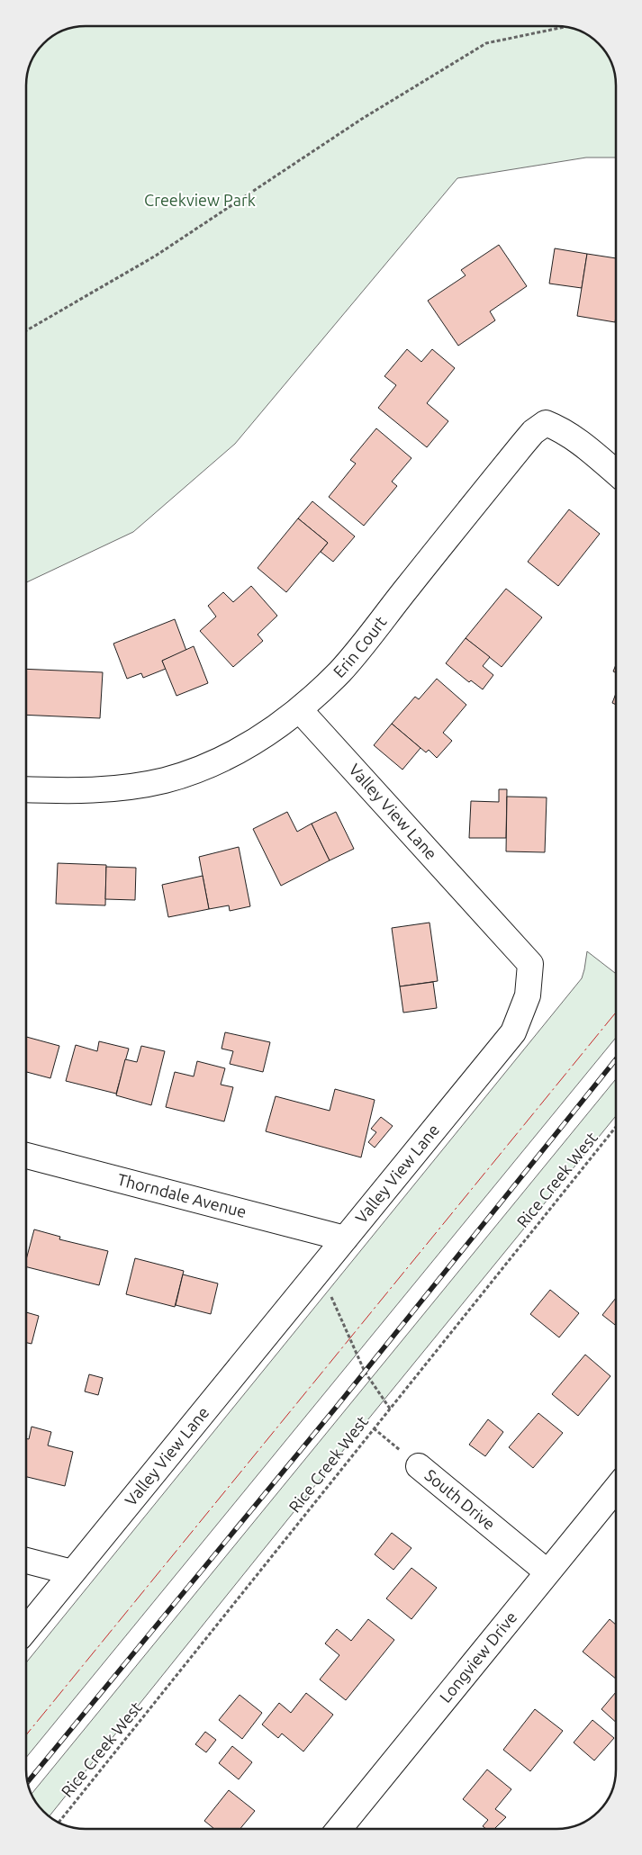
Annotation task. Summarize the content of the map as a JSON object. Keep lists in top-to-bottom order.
{
  "streets": {
    "street": [
      "Erin Court",
      "Valley View Lane",
      "Thorndale Avenue",
      "South Drive",
      "Longview Drive"
    ],
    "path": ["Rice Creek West"]
  },
  "crossings": [
    ["Erin Court", "Valley View Lane"],
    ["Valley View Lane", "Thorndale Avenue"],
    ["Rice Creek West", "South Drive"],
    ["South Drive", "Longview Drive"]
  ],
  "parks": ["Creekview Park"]
}
